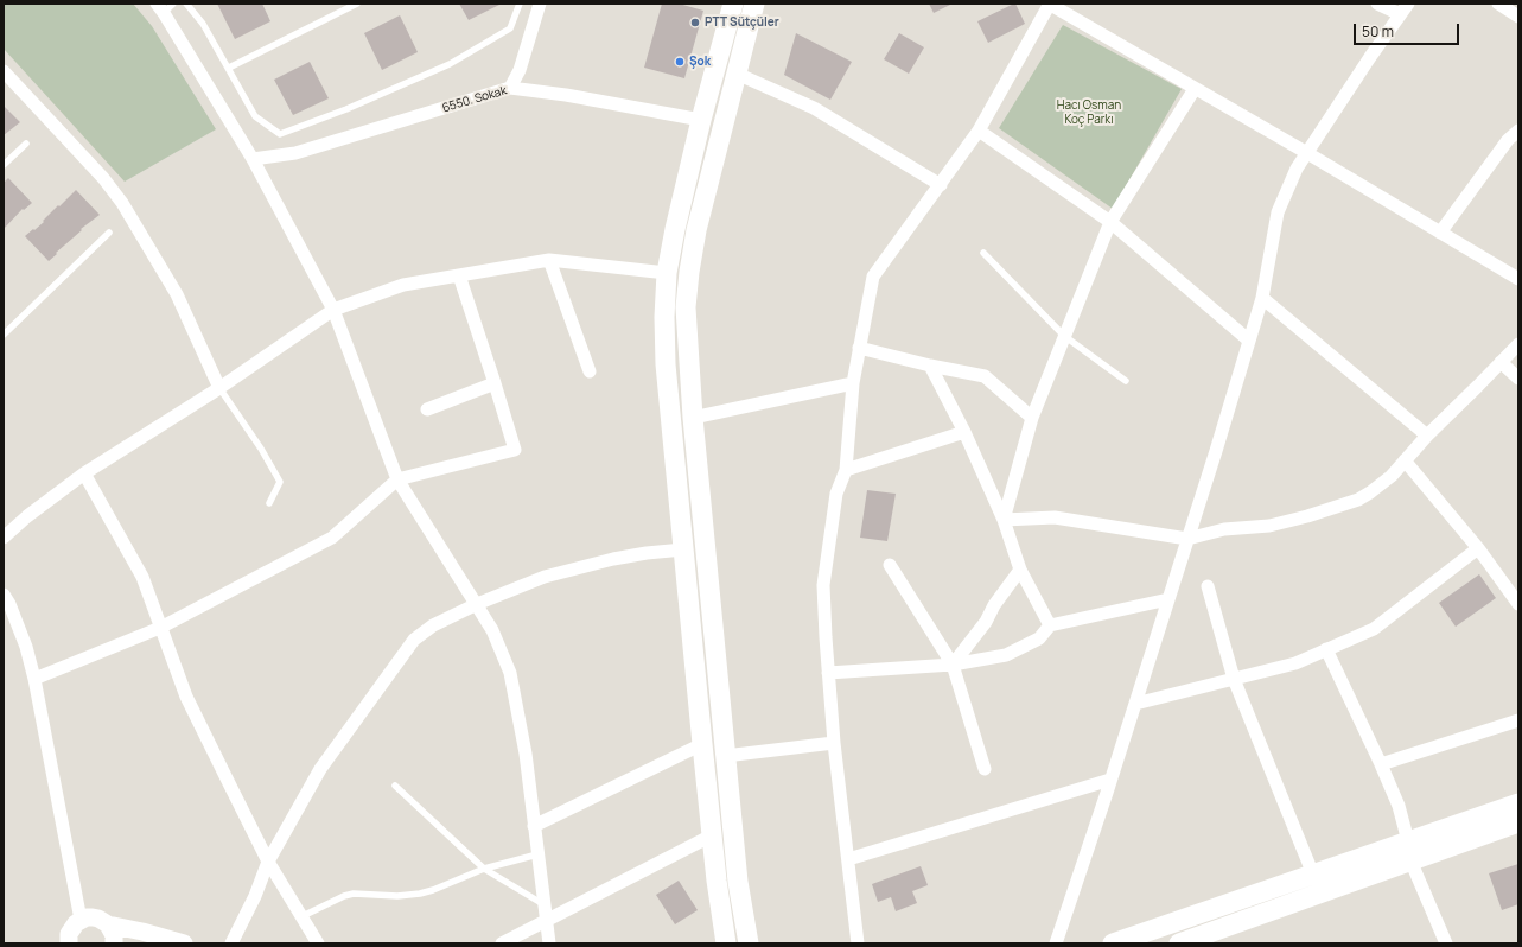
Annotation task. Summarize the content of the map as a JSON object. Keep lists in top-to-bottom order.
{
  "streets": {
    "street": ["6550. Sokak"]
  },
  "parks": ["Hacı Osman Koç Parkı"],
  "places": ["PTT Sütçüler", "Şok"],
  "scale_bar": "50 m"
}
